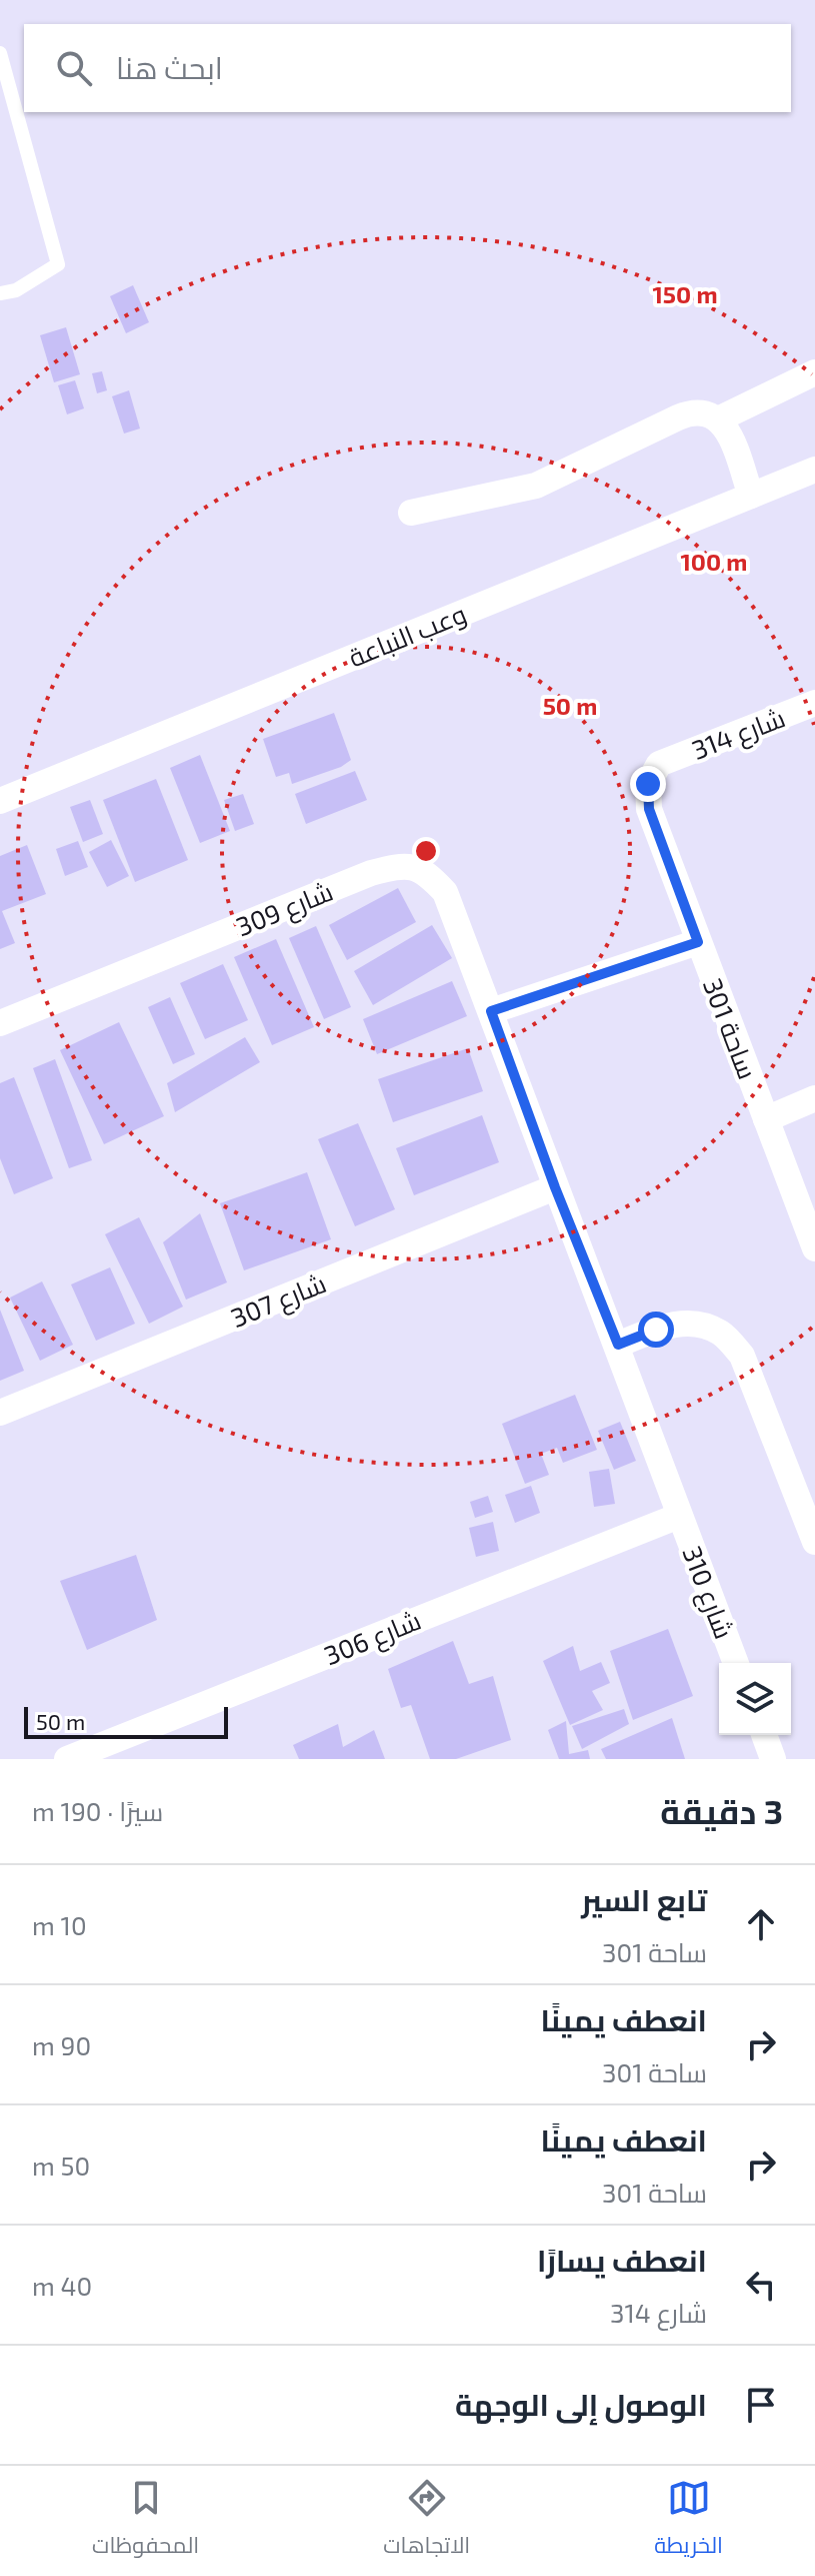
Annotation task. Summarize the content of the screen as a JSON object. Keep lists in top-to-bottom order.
{
  "streets": {
    "street": [
      "وعب النباعة",
      "شارع 314",
      "شارع 309",
      "ساحة 301",
      "شارع 307",
      "شارع 310",
      "شارع 306"
    ]
  },
  "crossings": [
    ["شارع 314", "ساحة 301"],
    ["شارع 310", "شارع 306"]
  ],
  "scale_bar": "50 m",
  "page": {
    "search": "ابحث هنا",
    "scale": "50 m",
    "heading": ["3 دقيقة", "سيرًا · 190 m"],
    "list": [
      ["تابع السير", "ساحة 301", "10 m"],
      ["انعطف يمينًا", "ساحة 301", "90 m"],
      ["انعطف يمينًا", "ساحة 301", "50 m"],
      ["انعطف يسارًا", "شارع 314", "40 m"],
      "الوصول إلى الوجهة"
    ],
    "nav": ["الخريطة", "الاتجاهات", "المحفوظات"]
  },
  "rings": ["150 m", "100 m", "50 m"]
}
